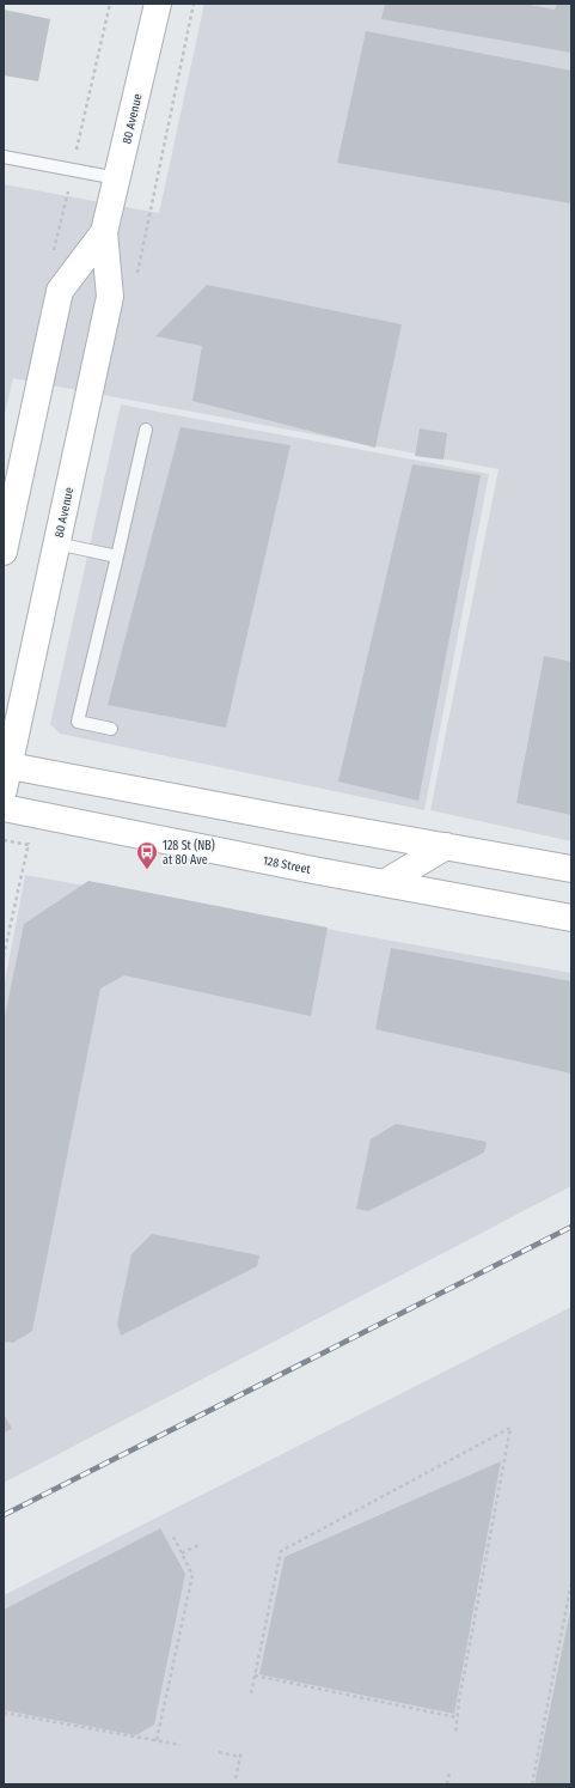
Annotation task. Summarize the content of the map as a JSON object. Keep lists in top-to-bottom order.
{
  "streets": {
    "main road": ["80 Avenue", "128 Street"]
  },
  "places": {
    "bus stop": ["128 St (NB) at 80 Ave"]
  }
}
